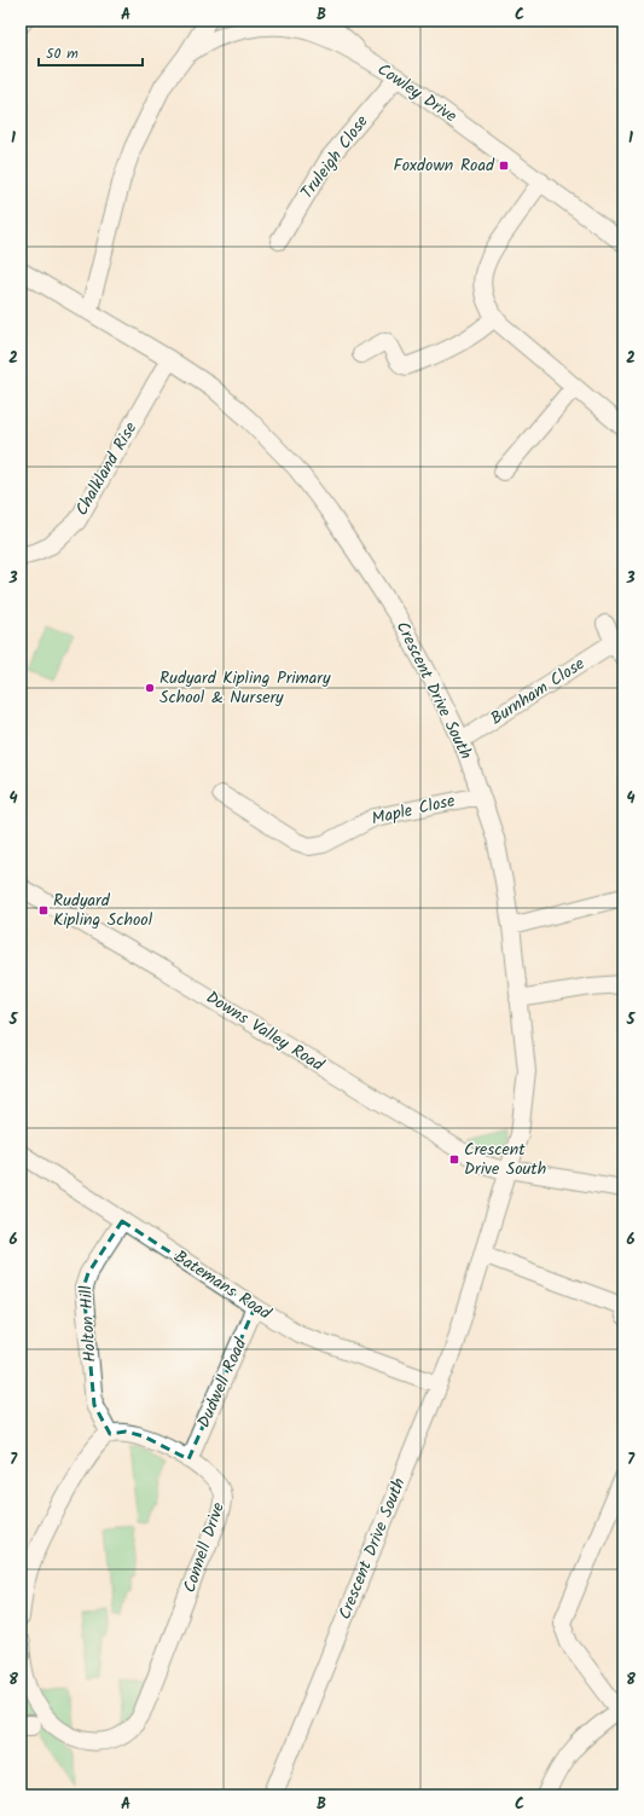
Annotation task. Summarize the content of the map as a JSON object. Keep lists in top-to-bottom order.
{
  "streets": {
    "street": [
      "Cowley Drive",
      "Truleigh Close",
      "Chalkland Rise",
      "Crescent Drive South",
      "Burnham Close",
      "Maple Close",
      "Downs Valley Road",
      "Batemans Road",
      "Holton Hill",
      "Dudwell Road",
      "Connell Drive"
    ]
  },
  "crossings": [
    ["Cowley Drive", "Truleigh Close"],
    ["Cowley Drive", "Crescent Drive South"],
    ["Chalkland Rise", "Crescent Drive South"],
    ["Crescent Drive South", "Burnham Close"],
    ["Crescent Drive South", "Maple Close"],
    ["Crescent Drive South", "Downs Valley Road"],
    ["Crescent Drive South", "Batemans Road"],
    ["Batemans Road", "Holton Hill"],
    ["Batemans Road", "Dudwell Road"],
    ["Holton Hill", "Connell Drive"],
    ["Dudwell Road", "Connell Drive"]
  ],
  "places": {
    "transit": ["Foxdown Road", "Rudyard Kipling School", "Crescent Drive South"],
    "other": ["Rudyard Kipling Primary School & Nursery"]
  },
  "scale_bar": "50 m",
  "grid": {
    "columns": ["A", "B", "C"],
    "rows": [
      "1",
      "2",
      "3",
      "4",
      "5",
      "6",
      "7",
      "8"
    ]
  }
}
